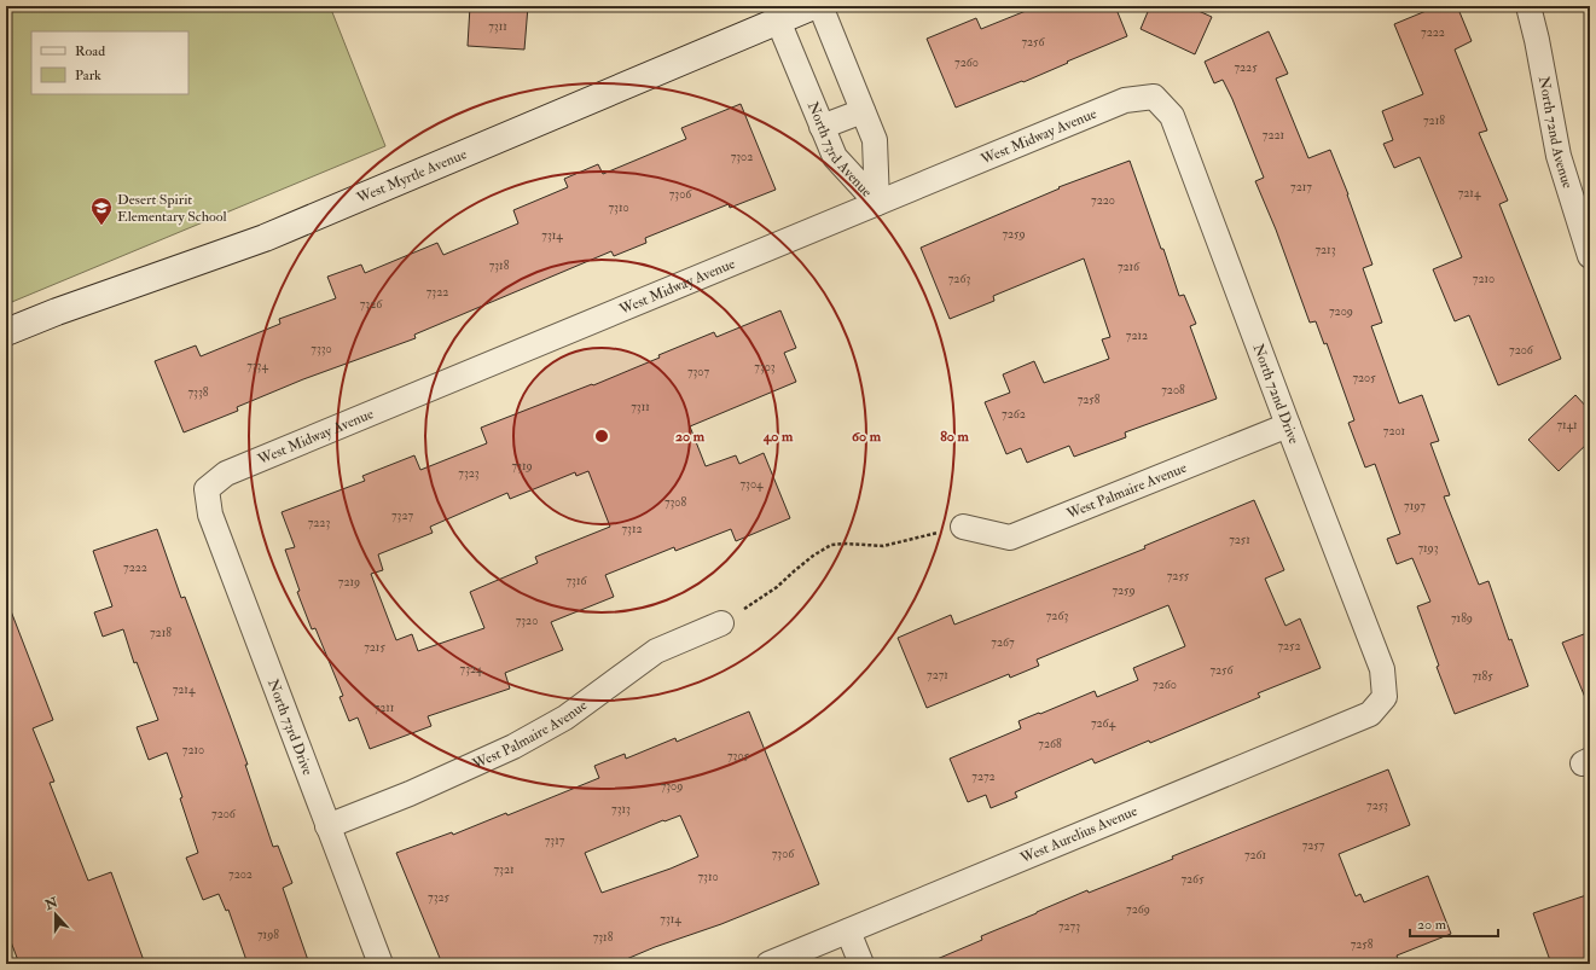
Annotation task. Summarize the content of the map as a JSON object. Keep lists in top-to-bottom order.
{
  "streets": {
    "street": [
      "North 72nd Avenue",
      "West Midway Avenue",
      "North 73rd Avenue",
      "West Myrtle Avenue",
      "North 72nd Drive",
      "West Palmaire Avenue",
      "North 73rd Drive",
      "West Aurelius Avenue"
    ]
  },
  "crossings": [
    ["West Midway Avenue", "North 73rd Avenue"],
    ["West Midway Avenue", "North 72nd Drive"],
    ["West Midway Avenue", "North 73rd Drive"],
    ["North 73rd Avenue", "West Myrtle Avenue"],
    ["North 72nd Drive", "West Palmaire Avenue"],
    ["North 72nd Drive", "West Aurelius Avenue"],
    ["West Palmaire Avenue", "North 73rd Drive"]
  ],
  "places": {
    "school or university": ["Desert Spirit Elementary School"]
  },
  "house_numbers": [
    "7311",
    "7222",
    "7256",
    "7260",
    "7225",
    "7218",
    "7221",
    "7302",
    "7217",
    "7214",
    "7306",
    "7220",
    "7310",
    "7259",
    "7314",
    "7213",
    "7318",
    "7216",
    "7263",
    "7210",
    "7322",
    "7326",
    "7209",
    "7212",
    "7330",
    "7206",
    "7334",
    "7303",
    "7307",
    "7205",
    "7208",
    "7338",
    "7258",
    "7311",
    "7262",
    "7141",
    "7201",
    "7319",
    "7323",
    "7304",
    "7308",
    "7197",
    "7327",
    "7223",
    "7312",
    "7251",
    "7193",
    "7222",
    "7255",
    "7316",
    "7219",
    "7259",
    "7263",
    "7189",
    "7320",
    "7218",
    "7267",
    "7252",
    "7215",
    "7324",
    "7256",
    "7271",
    "7185",
    "7260",
    "7214",
    "7211",
    "7264",
    "7268",
    "7210",
    "7305",
    "7272",
    "7309",
    "7253",
    "7313",
    "7206",
    "7317",
    "7257",
    "7306",
    "7261",
    "7321",
    "7202",
    "7310",
    "7265",
    "7325",
    "7269",
    "7314",
    "7273",
    "7198",
    "7318",
    "7258"
  ],
  "legend": ["Road", "Park"],
  "scale_bar": "20 m",
  "north": "top",
  "rings": [
    "20 m",
    "40 m",
    "60 m",
    "80 m"
  ]
}
